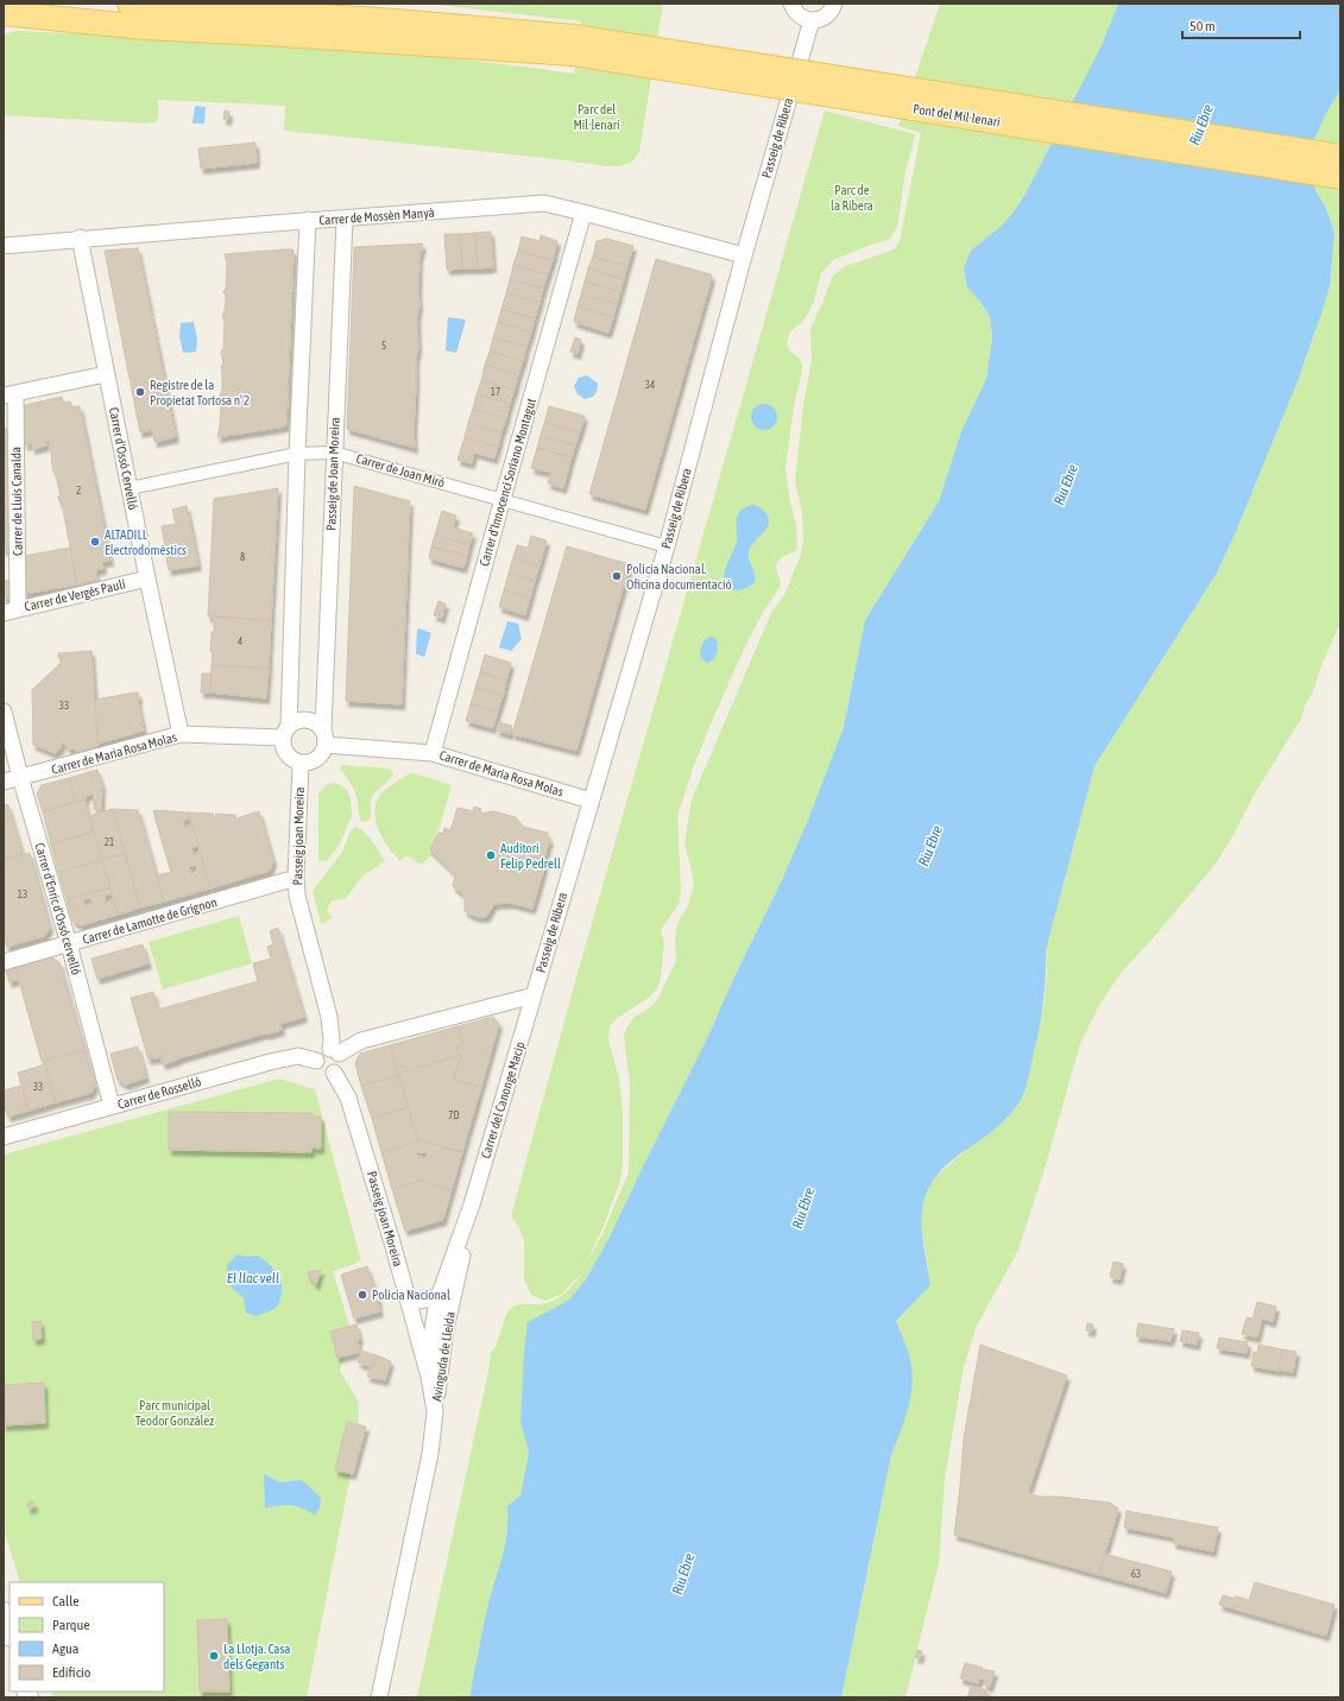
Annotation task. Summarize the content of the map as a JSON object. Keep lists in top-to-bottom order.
{
  "streets": {
    "main road": ["Pont del Mil·lenari"],
    "street": [
      "Passeig de Ribera",
      "Carrer de Mossèn Manyà",
      "Carrer d'Ossó Cervelló",
      "Carrer de Joan Miró",
      "Passeig de Joan Moreira",
      "Carrer d'Innocenci Soriano Montagut",
      "Carrer de Lluís Canalda",
      "Carrer de Vergés Paulí",
      "Carrer de Maria Rosa Molas",
      "Passeig joan Moreira",
      "Carrer d'Enric d'Ossó cervelló",
      "Carrer de Lamotte de Grignon",
      "Carrer de Rosselló",
      "Carrer del Canonge Macip",
      "Avinguda de Lleida"
    ]
  },
  "crossings": [
    ["Passeig de Ribera", "Carrer de Mossèn Manyà"],
    ["Passeig de Ribera", "Carrer de Joan Miró"],
    ["Passeig de Ribera", "Carrer de Maria Rosa Molas"],
    ["Passeig de Ribera", "Carrer del Canonge Macip"],
    ["Carrer de Mossèn Manyà", "Carrer d'Ossó Cervelló"],
    ["Carrer de Mossèn Manyà", "Passeig de Joan Moreira"],
    ["Carrer de Mossèn Manyà", "Carrer d'Innocenci Soriano Montagut"],
    ["Carrer d'Ossó Cervelló", "Carrer de Joan Miró"],
    ["Carrer d'Ossó Cervelló", "Carrer de Vergés Paulí"],
    ["Carrer d'Ossó Cervelló", "Carrer de Maria Rosa Molas"],
    ["Carrer de Joan Miró", "Passeig de Joan Moreira"],
    ["Carrer de Joan Miró", "Carrer d'Innocenci Soriano Montagut"],
    ["Passeig de Joan Moreira", "Carrer de Maria Rosa Molas"],
    ["Passeig de Joan Moreira", "Passeig joan Moreira"],
    ["Carrer d'Innocenci Soriano Montagut", "Carrer de Maria Rosa Molas"],
    ["Carrer de Lluís Canalda", "Carrer de Vergés Paulí"],
    ["Carrer de Maria Rosa Molas", "Passeig joan Moreira"],
    ["Carrer de Maria Rosa Molas", "Carrer d'Enric d'Ossó cervelló"],
    ["Passeig joan Moreira", "Carrer de Lamotte de Grignon"],
    ["Passeig joan Moreira", "Carrer de Rosselló"],
    ["Passeig joan Moreira", "Avinguda de Lleida"],
    ["Carrer d'Enric d'Ossó cervelló", "Carrer de Lamotte de Grignon"],
    ["Carrer d'Enric d'Ossó cervelló", "Carrer de Rosselló"],
    ["Carrer del Canonge Macip", "Avinguda de Lleida"]
  ],
  "water": ["Riu Ebre", "El llac vell"],
  "parks": ["Parc del Mil·lenari", "Parc de la Ribera", "Parc municipal Teodor González"],
  "places": [
    "Registre de la Propietat Tortosa n°2",
    "ALTADILL Electrodomèstics",
    "Policia Nacional. Oficina documentació",
    "Auditori Felip Pedrell",
    "Policia Nacional",
    "La Llotja. Casa dels Gegants"
  ],
  "house_numbers": [
    "5",
    "34",
    "17",
    "2",
    "8",
    "4",
    "33",
    "21",
    "13",
    "33",
    "7D",
    "63"
  ],
  "legend": [
    "Calle",
    "Parque",
    "Agua",
    "Edificio"
  ],
  "scale_bar": "50 m"
}
